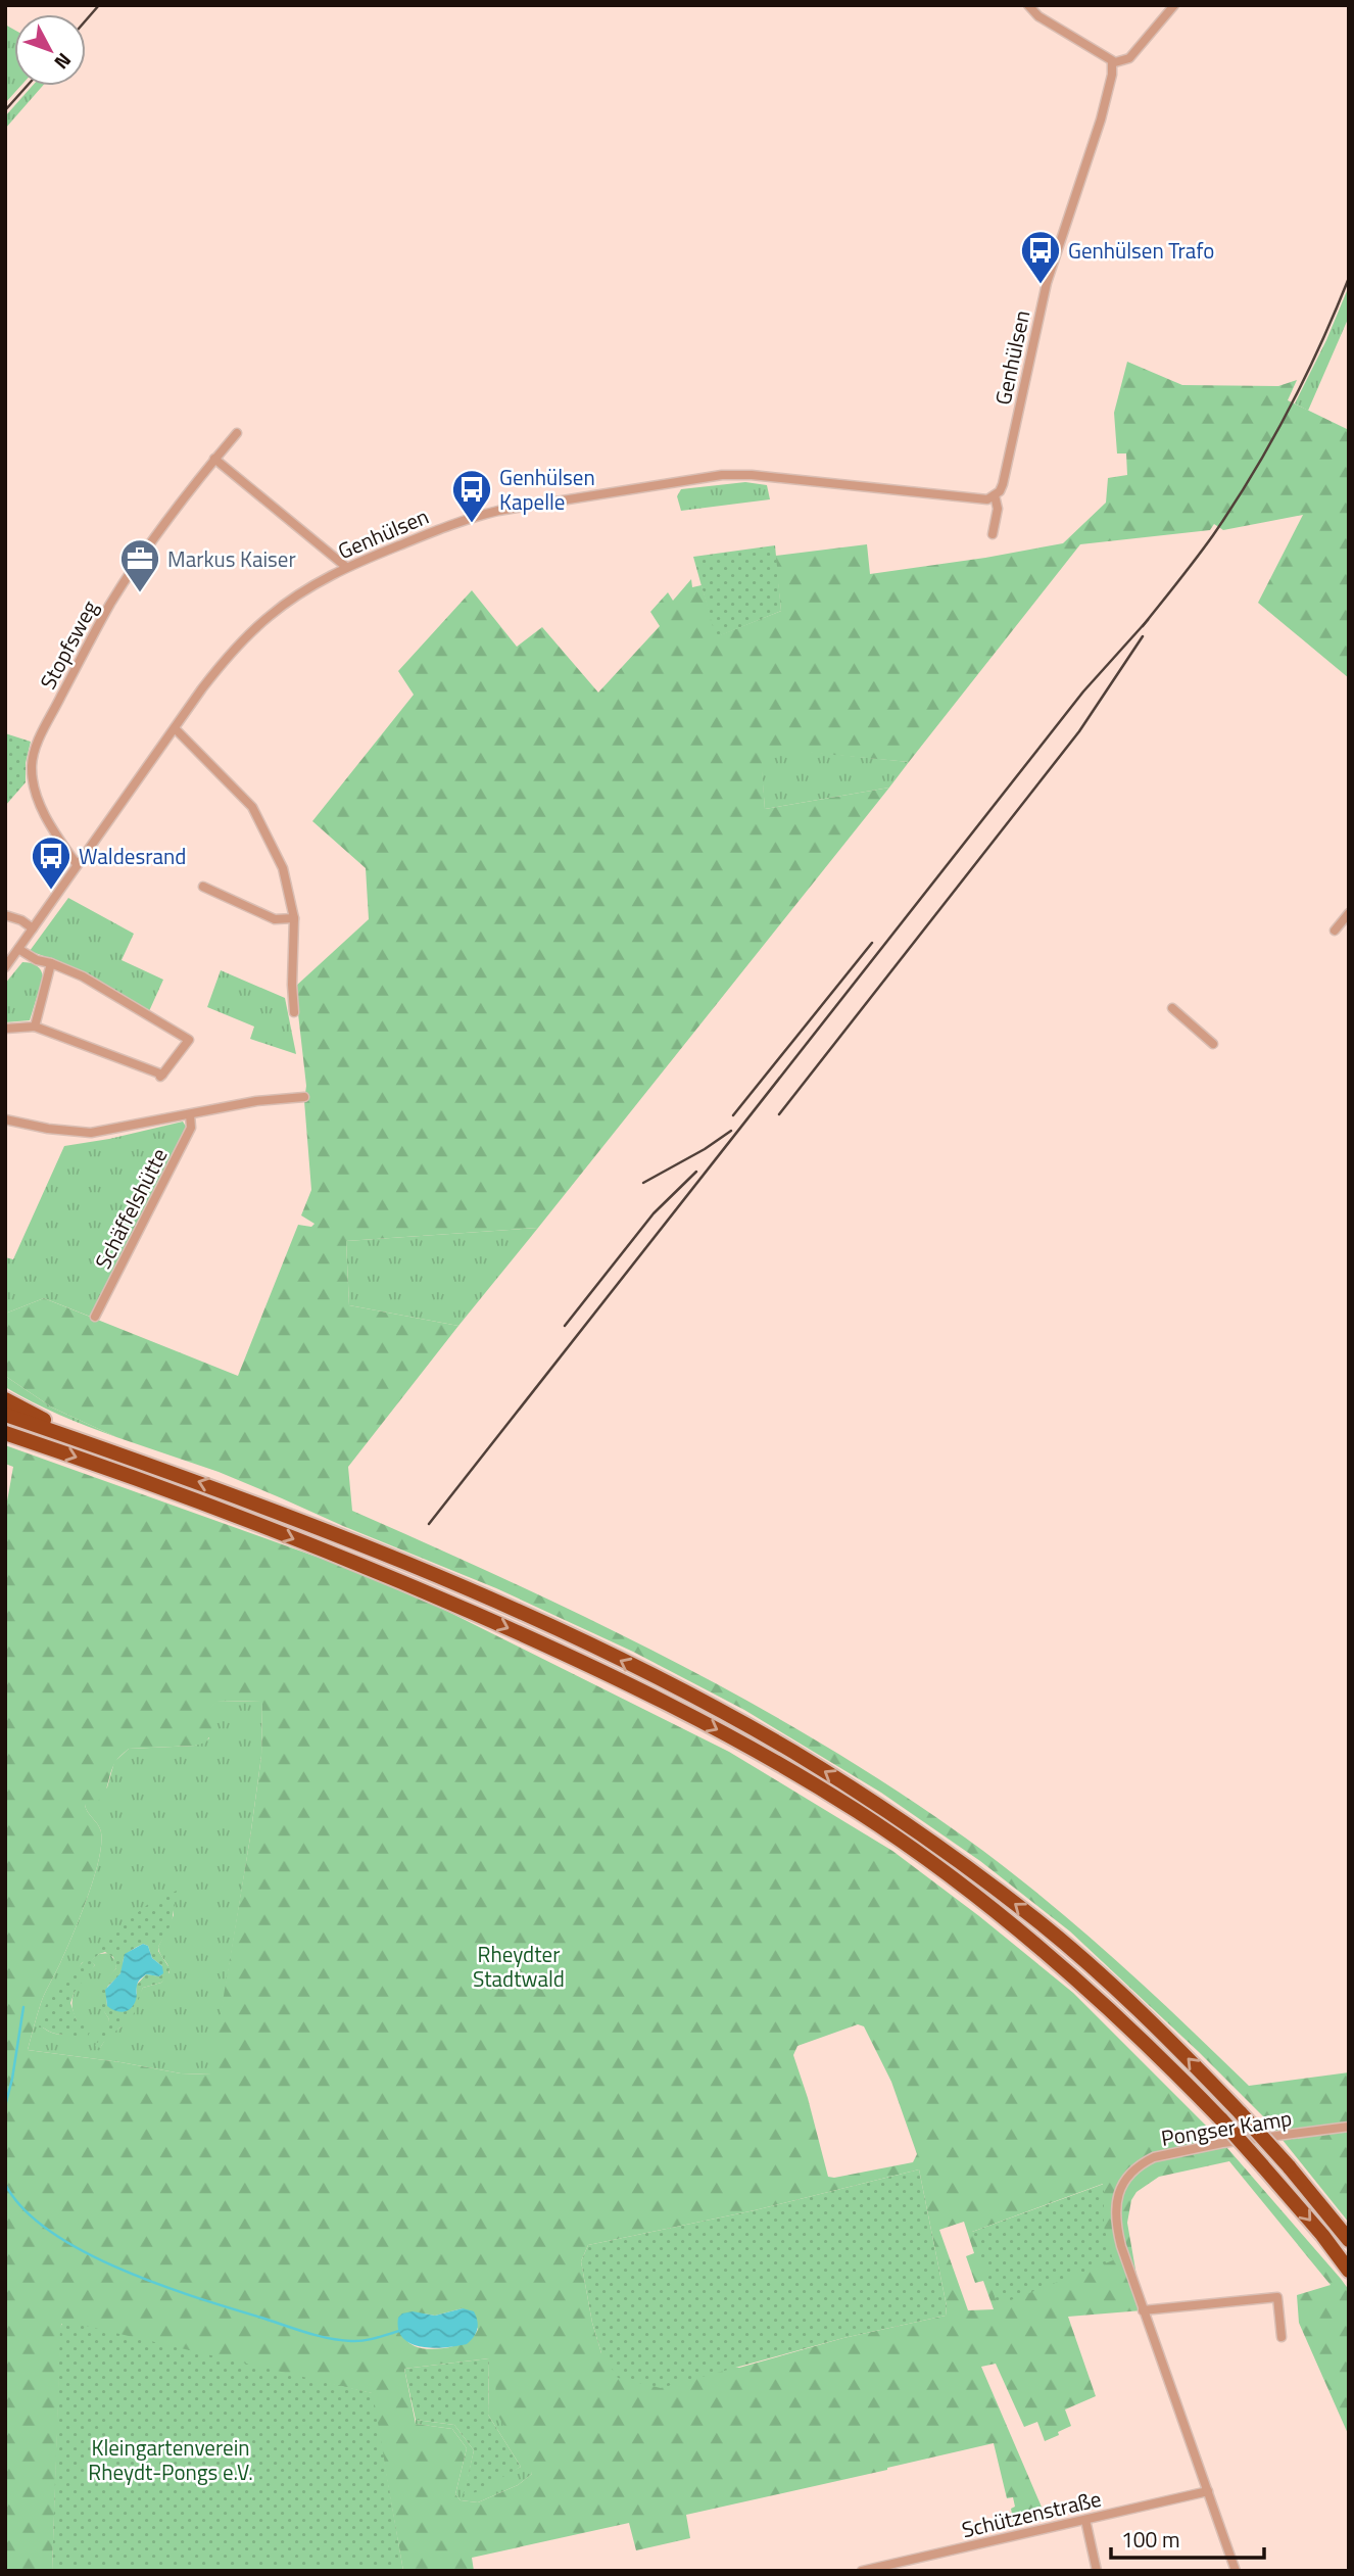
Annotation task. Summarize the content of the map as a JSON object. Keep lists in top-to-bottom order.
{
  "streets": {
    "street": [
      "Genhülsen",
      "Stopfsweg",
      "Schäffelshütte",
      "Pongser Kamp",
      "Schützenstraße"
    ]
  },
  "crossings": [
    ["Genhülsen", "Stopfsweg"],
    ["Pongser Kamp", "Schützenstraße"]
  ],
  "parks": ["Rheydter Stadtwald", "Kleingartenverein Rheydt-Pongs e.V."],
  "places": {
    "bus stop": ["Genhülsen Trafo", "Genhülsen Kapelle", "Waldesrand"],
    "office": ["Markus Kaiser"]
  },
  "scale_bar": "100 m",
  "north": "bottom right"
}
